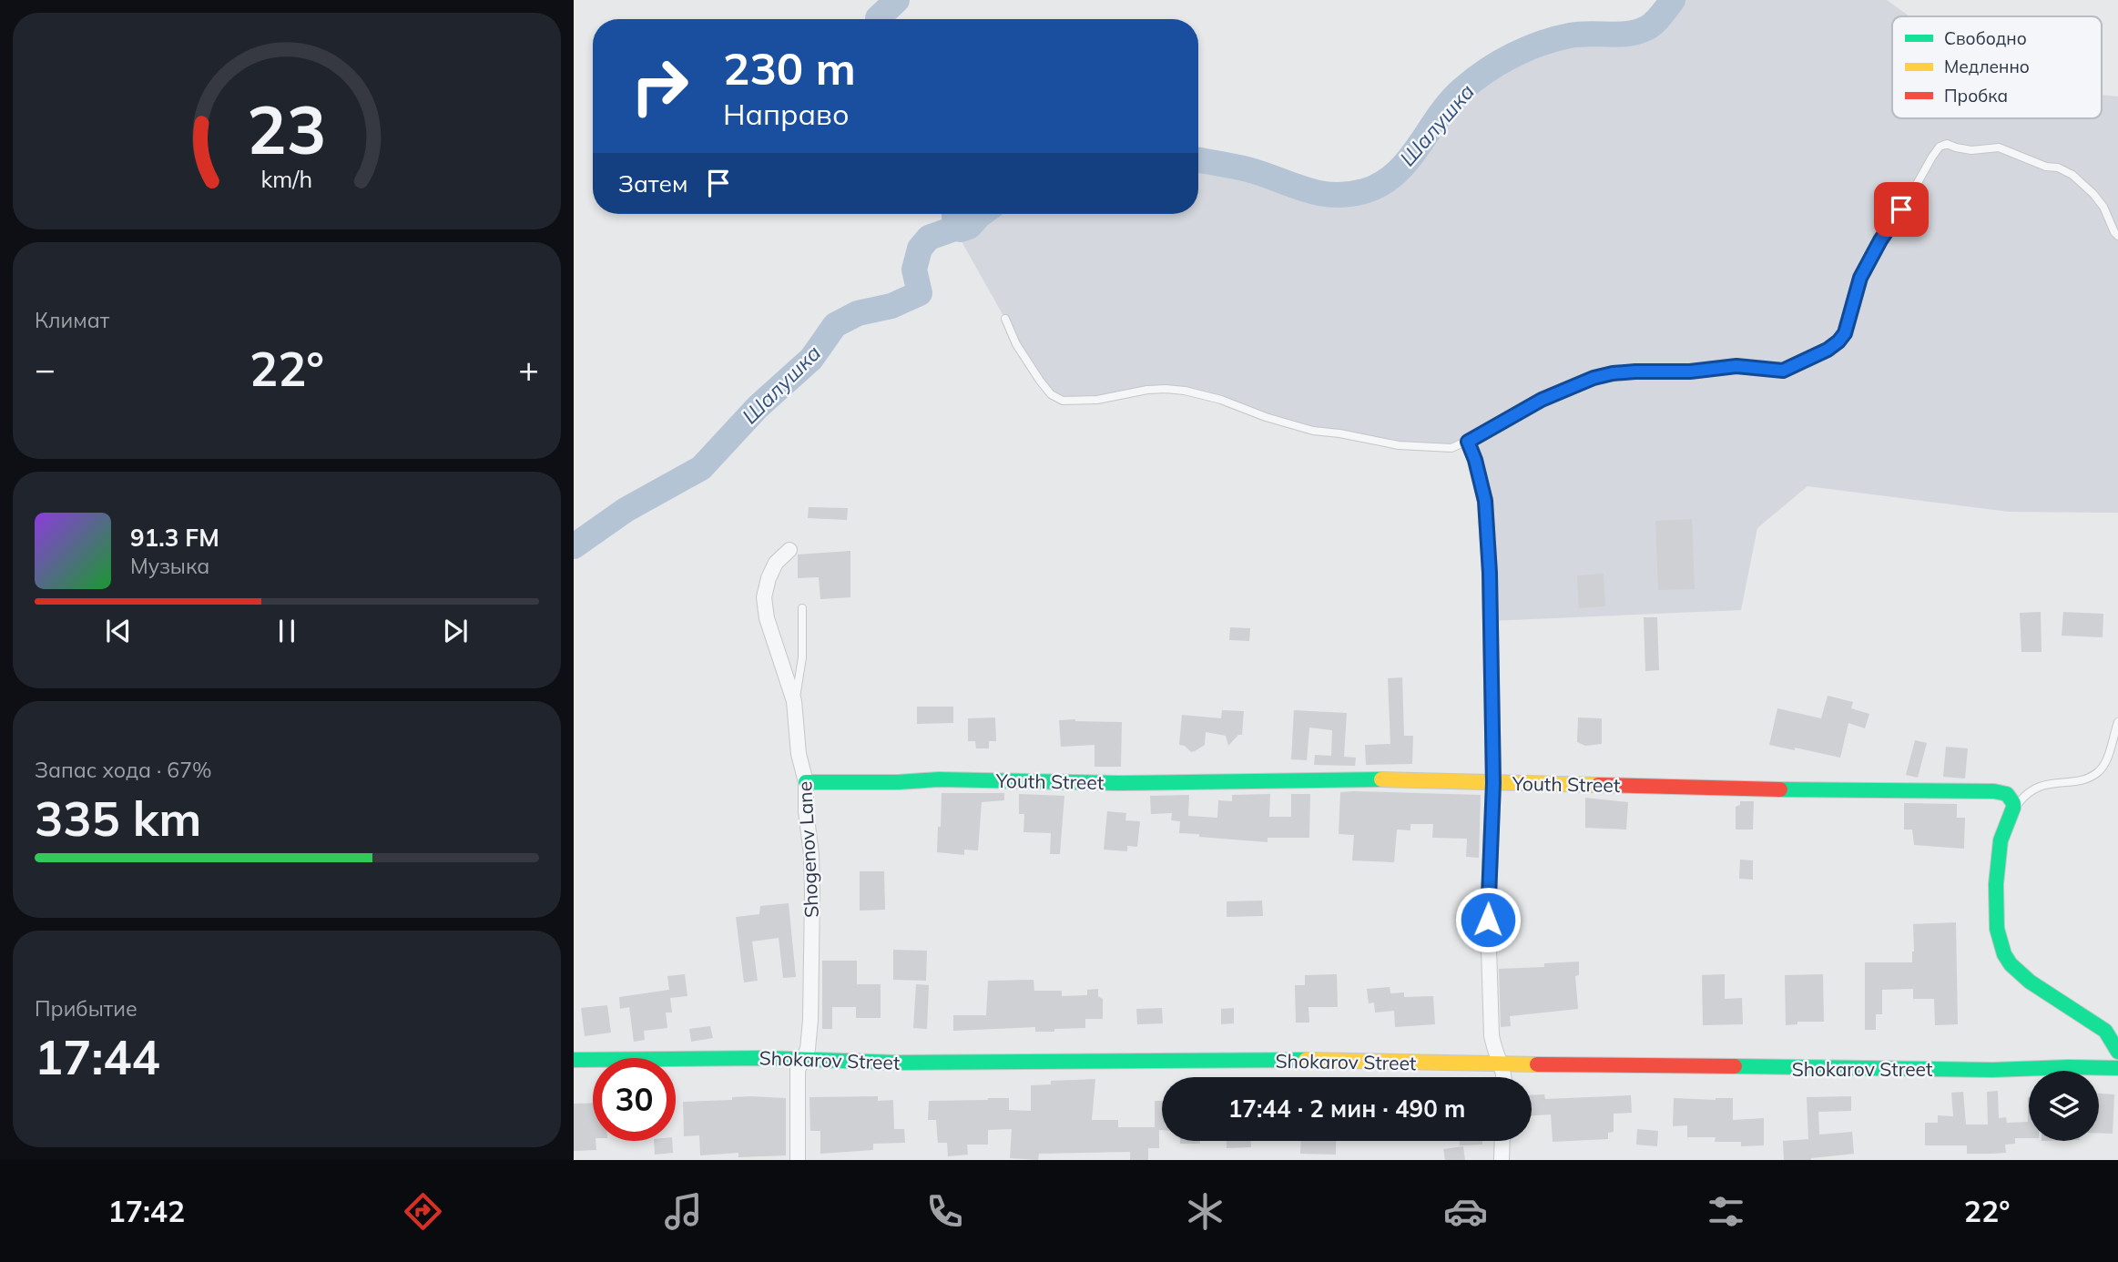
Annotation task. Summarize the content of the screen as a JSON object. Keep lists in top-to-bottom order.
{
  "streets": {
    "street": ["Youth Street", "Shogenov Lane", "Shokarov Street"]
  },
  "crossings": [
    ["Youth Street", "Shogenov Lane"],
    ["Shogenov Lane", "Shokarov Street"]
  ],
  "water": ["Шалушка"],
  "legend": ["Свободно", "Медленно", "Пробка"],
  "page": {
    "turn": ["230 m", "Направо"],
    "then": "Затем",
    "tile": [
      "Климат",
      ["Запас хода · 67%", "335 km"],
      ["Прибытие", "17:44"]
    ],
    "heat": ["−", "22°", "+"],
    "song": ["91.3 FM", "Музыка"],
    "limit": "30",
    "trip": "17:44 · 2 мин · 490 m",
    "tabs": ["17:42", "22°"],
    "gauge": ["23", "km/h"]
  }
}
